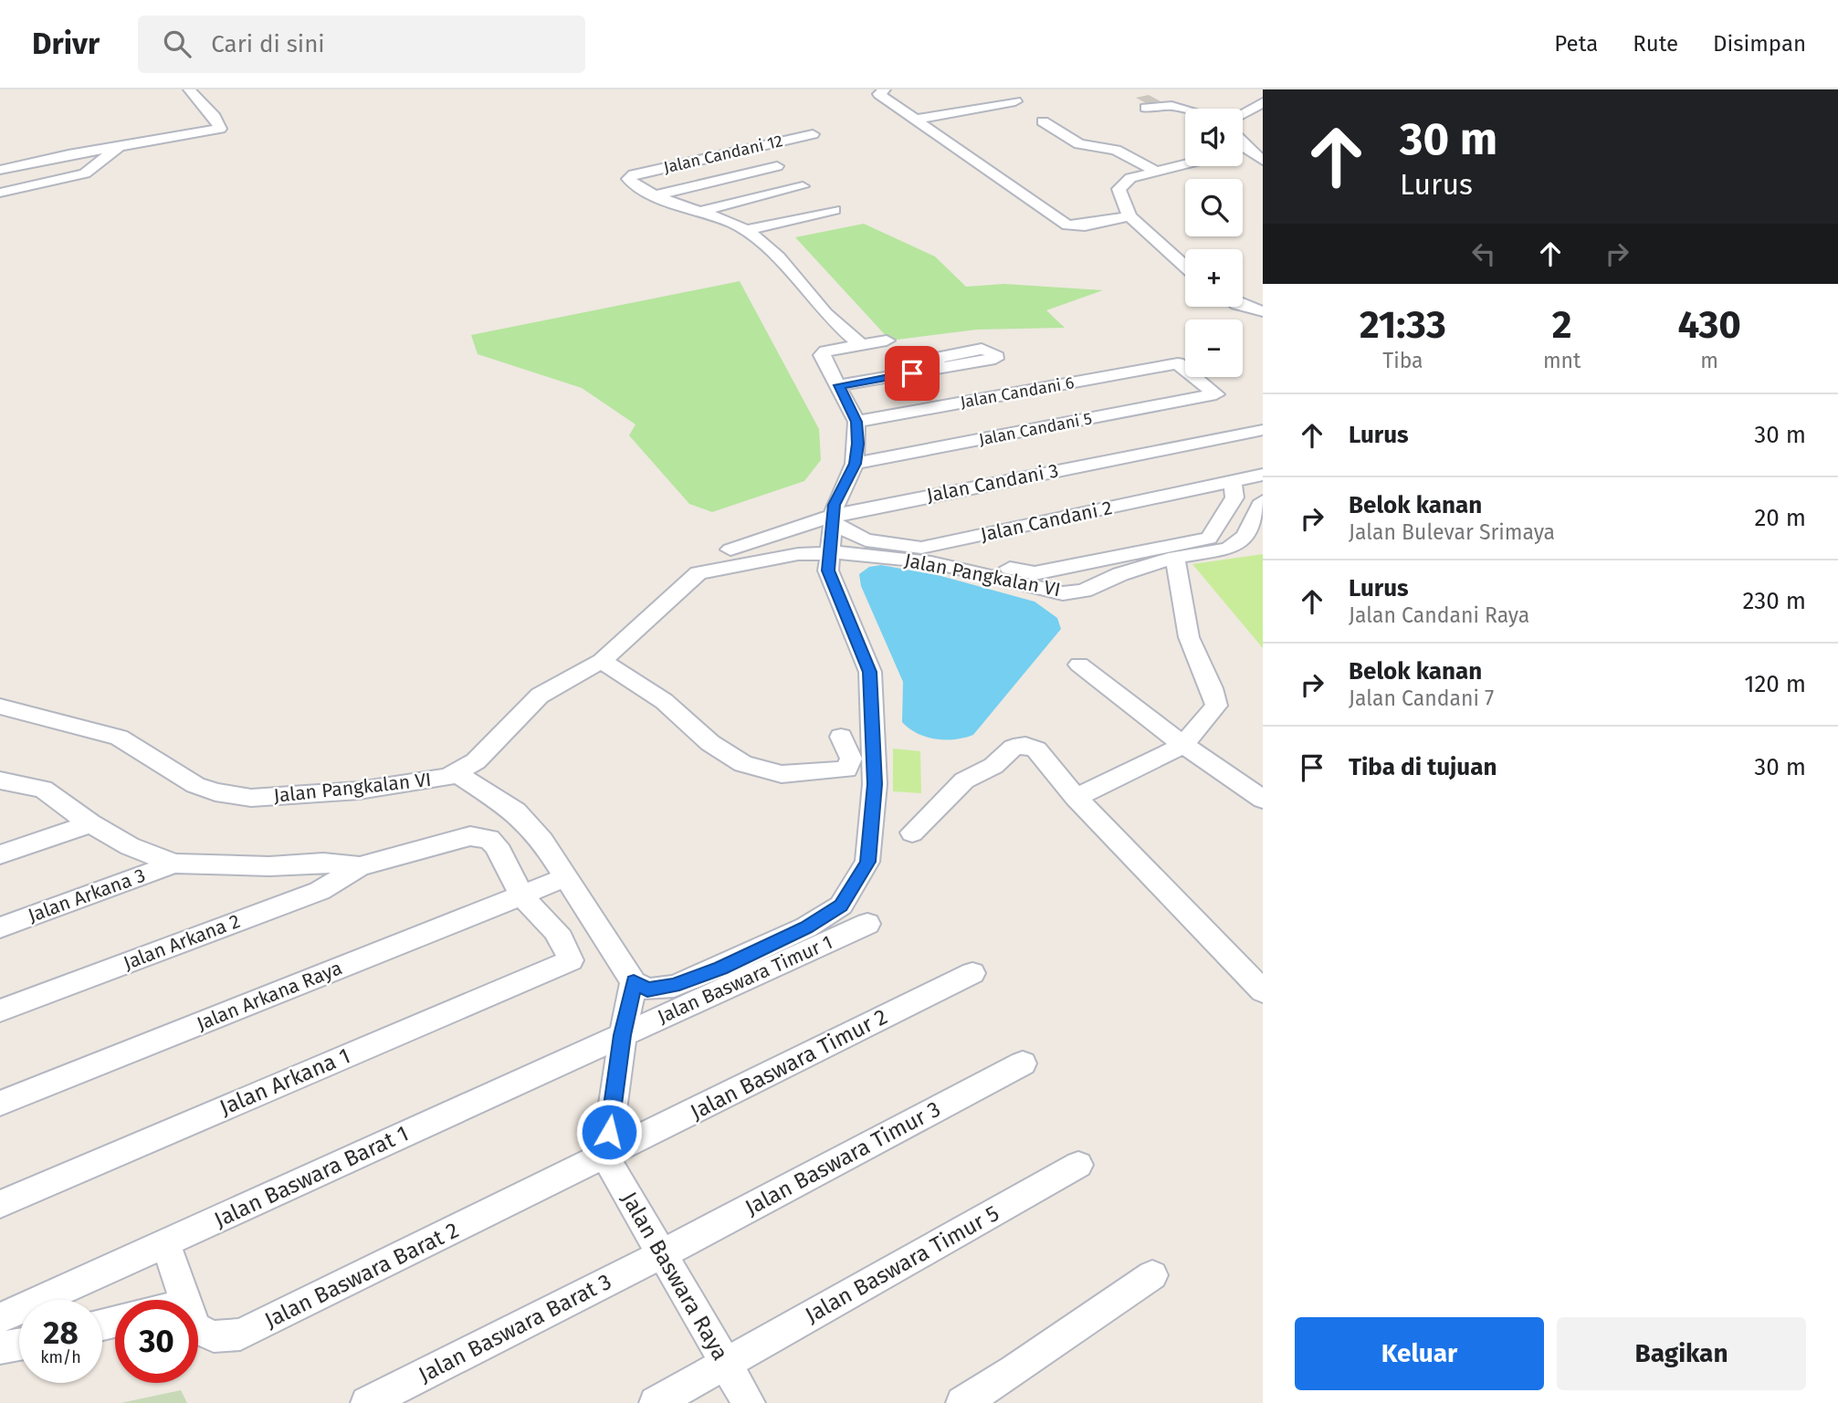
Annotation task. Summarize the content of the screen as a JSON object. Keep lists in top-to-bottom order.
{
  "streets": {
    "street": [
      "Jalan Candani 12",
      "Jalan Candani 6",
      "Jalan Candani 5",
      "Jalan Candani 3",
      "Jalan Candani 2",
      "Jalan Pangkalan VI",
      "Jalan Arkana 3",
      "Jalan Arkana 2",
      "Jalan Baswara Timur 1",
      "Jalan Arkana Raya",
      "Jalan Baswara Timur 2",
      "Jalan Arkana 1",
      "Jalan Baswara Timur 3",
      "Jalan Baswara Barat 1",
      "Jalan Baswara Timur 5",
      "Jalan Baswara Barat 2",
      "Jalan Baswara Raya",
      "Jalan Baswara Barat 3"
    ]
  },
  "crossings": [
    ["Jalan Candani 6", "Jalan Candani 5"],
    ["Jalan Candani 3", "Jalan Candani 2"],
    ["Jalan Baswara Timur 1", "Jalan Baswara Barat 1"],
    ["Jalan Arkana Raya", "Jalan Arkana 1"],
    ["Jalan Baswara Timur 2", "Jalan Baswara Barat 2"],
    ["Jalan Baswara Timur 2", "Jalan Baswara Raya"],
    ["Jalan Baswara Timur 3", "Jalan Baswara Raya"],
    ["Jalan Baswara Timur 3", "Jalan Baswara Barat 3"],
    ["Jalan Baswara Barat 1", "Jalan Baswara Barat 2"],
    ["Jalan Baswara Timur 5", "Jalan Baswara Raya"],
    ["Jalan Baswara Barat 2", "Jalan Baswara Raya"],
    ["Jalan Baswara Raya", "Jalan Baswara Barat 3"]
  ],
  "page": {
    "header": "Drivr",
    "search": "Cari di sini",
    "nav": ["Peta", "Rute", "Disimpan"],
    "turn": ["30 m", "Lurus"],
    "map_buttons": ["+", "−"],
    "eta": [
      "21:33",
      "Tiba",
      "2",
      "mnt",
      "430",
      "m"
    ],
    "list": [
      {
        "name": "Lurus",
        "value": "30 m"
      },
      {
        "name": "Belok kanan",
        "note": "Jalan Bulevar Srimaya",
        "value": "20 m"
      },
      {
        "name": "Lurus",
        "note": "Jalan Candani Raya",
        "value": "230 m"
      },
      {
        "name": "Belok kanan",
        "note": "Jalan Candani 7",
        "value": "120 m"
      },
      {
        "name": "Tiba di tujuan",
        "value": "30 m"
      }
    ],
    "speed": "28 km/h",
    "limit": "30",
    "buttons": ["Keluar", "Bagikan"]
  }
}
